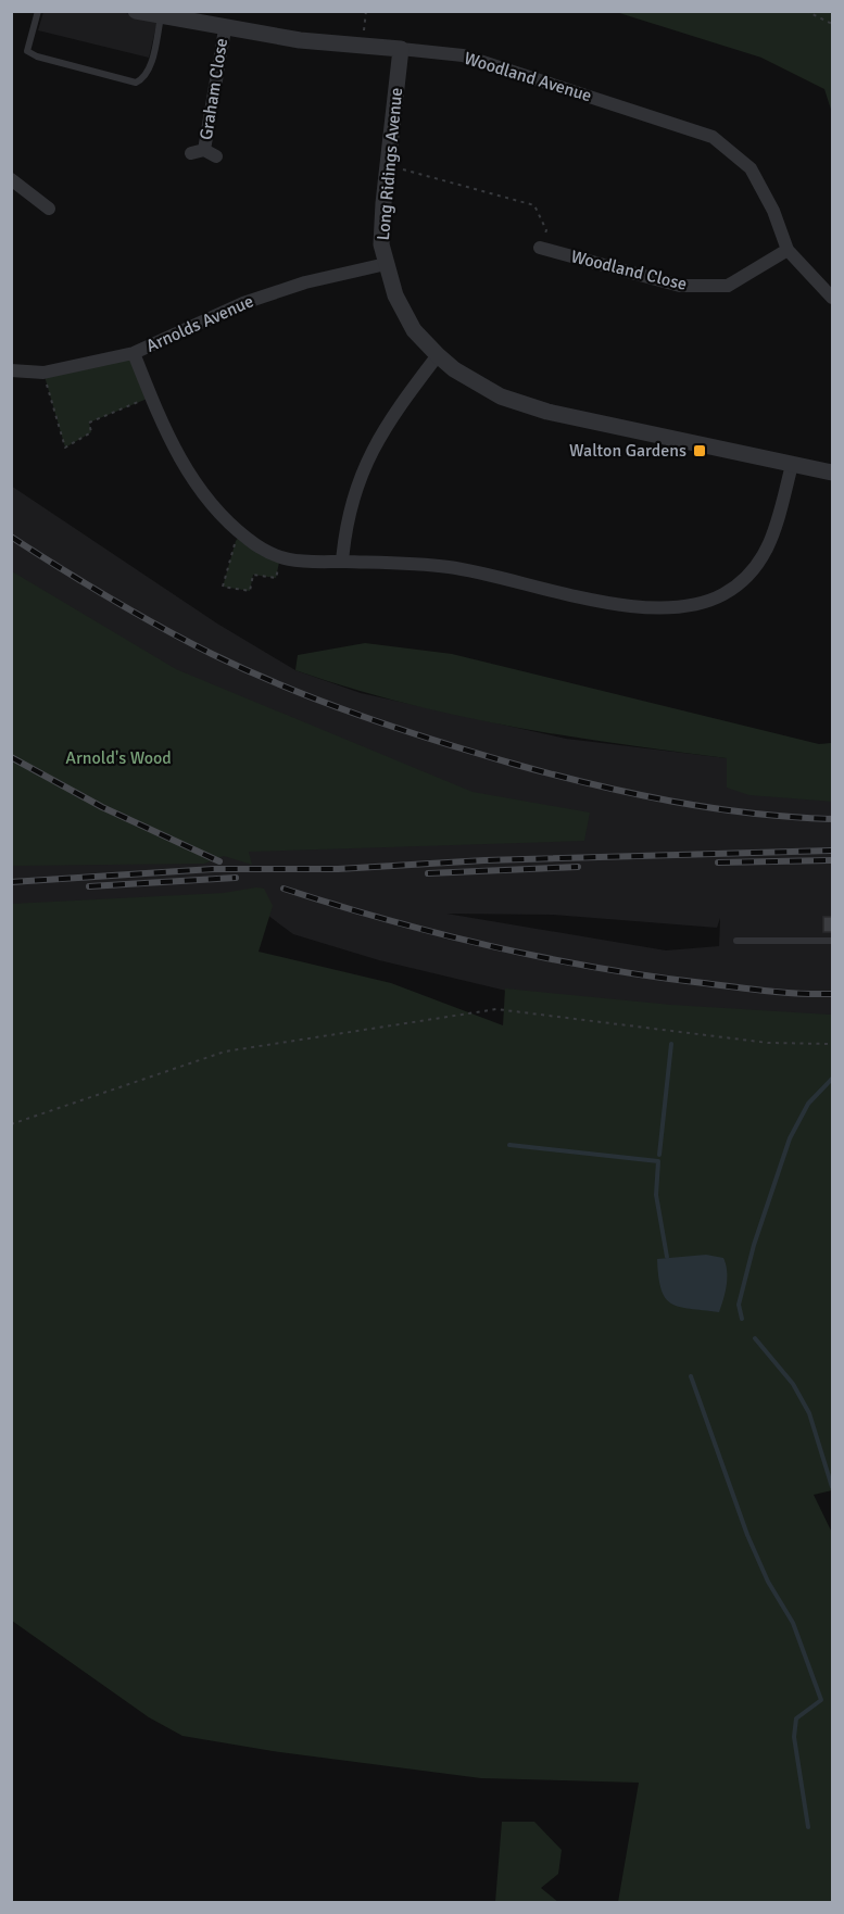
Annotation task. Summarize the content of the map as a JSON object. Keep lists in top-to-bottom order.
{
  "streets": {
    "street": [
      "Woodland Avenue",
      "Graham Close",
      "Long Ridings Avenue",
      "Woodland Close",
      "Arnolds Avenue"
    ]
  },
  "crossings": [
    ["Woodland Avenue", "Graham Close"],
    ["Woodland Avenue", "Long Ridings Avenue"],
    ["Woodland Avenue", "Woodland Close"],
    ["Long Ridings Avenue", "Arnolds Avenue"]
  ],
  "parks": ["Arnold's Wood"],
  "places": {
    "transit": ["Walton Gardens"]
  }
}
